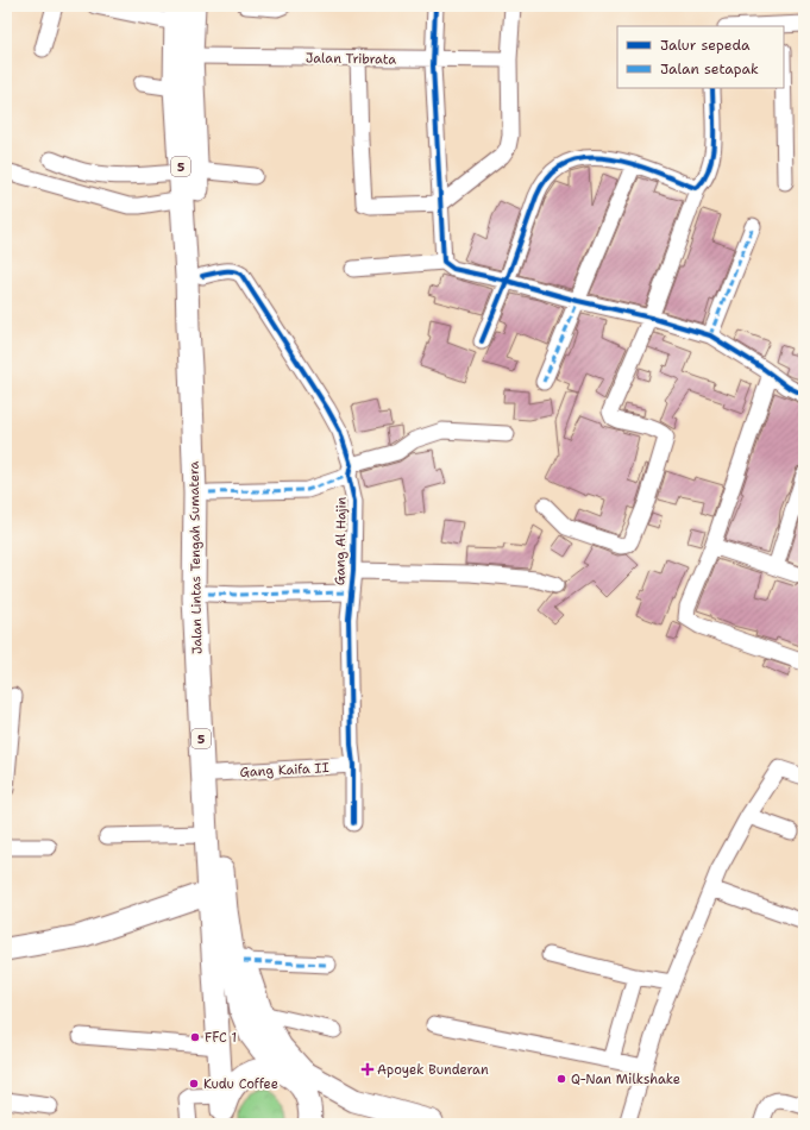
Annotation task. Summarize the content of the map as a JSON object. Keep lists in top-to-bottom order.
{
  "streets": {
    "highway": ["5", "Jalan Lintas Tengah Sumatera"],
    "street": ["Jalan Tribrata", "Gang Al Hajin", "Gang Kaifa II"]
  },
  "crossings": [
    ["Jalan Tribrata", "Jalan Lintas Tengah Sumatera"],
    ["Gang Al Hajin", "Jalan Lintas Tengah Sumatera"],
    ["Gang Al Hajin", "Gang Kaifa II"],
    ["Jalan Lintas Tengah Sumatera", "Gang Kaifa II"]
  ],
  "places": {
    "other": ["FFC 1", "Q-Nan Milkshake", "Kudu Coffee"],
    "health": ["Apoyek Bunderan"]
  },
  "legend": ["Jalur sepeda", "Jalan setapak"]
}
